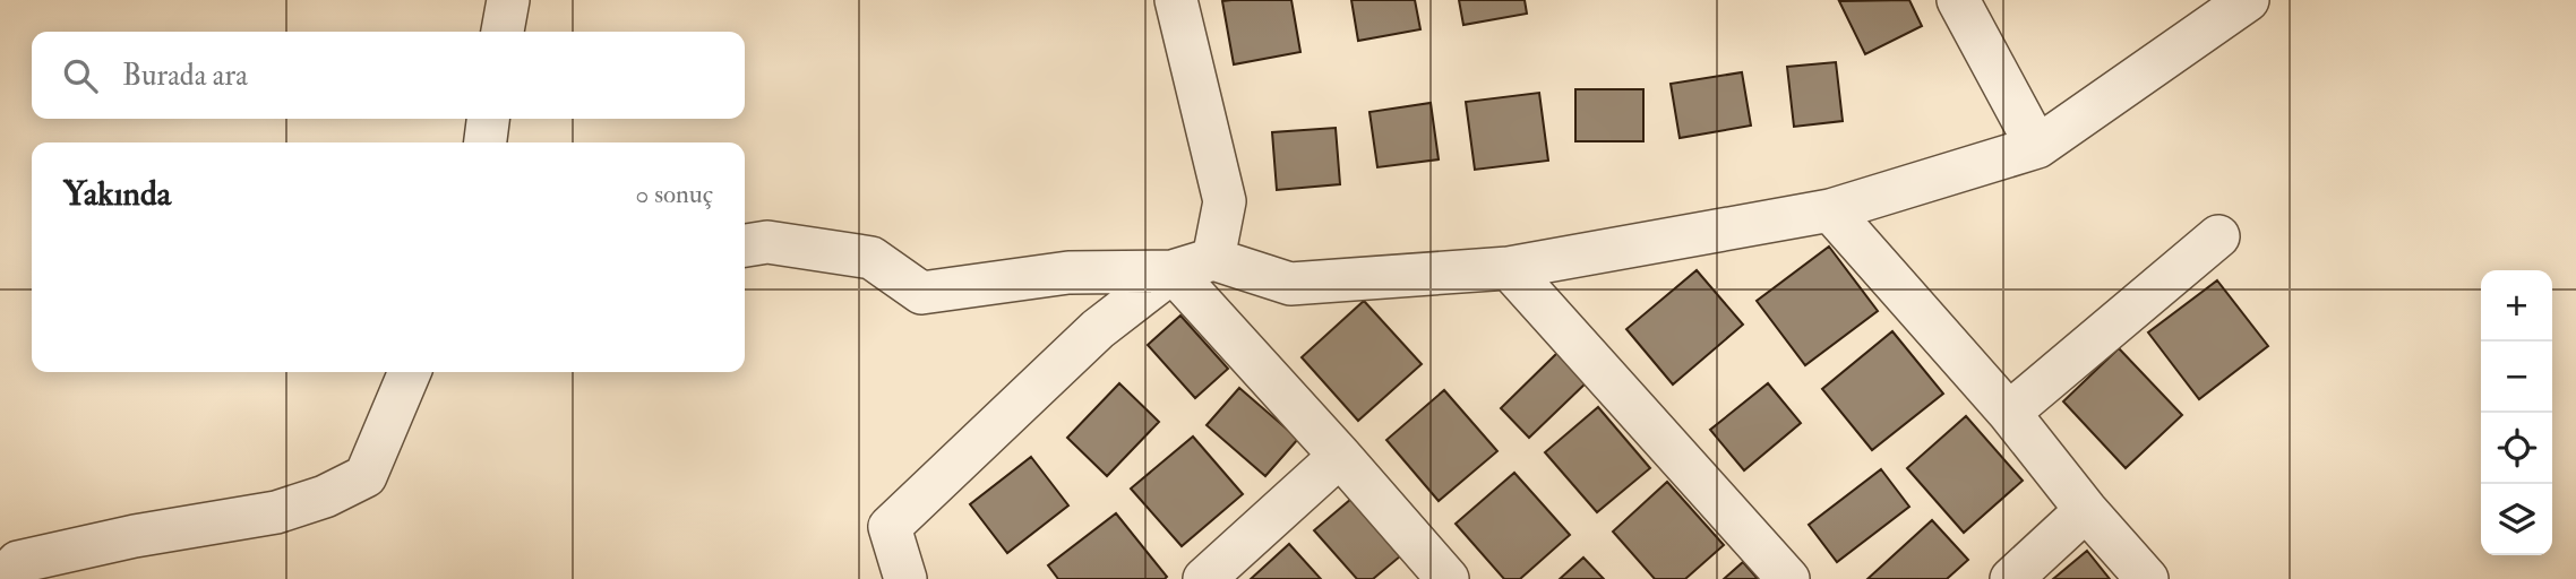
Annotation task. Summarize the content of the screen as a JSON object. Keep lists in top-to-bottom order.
{
  "page": {
    "search": "Burada ara",
    "heading": ["Yakında", "0 sonuç"],
    "map_buttons": ["+", "−"]
  }
}
